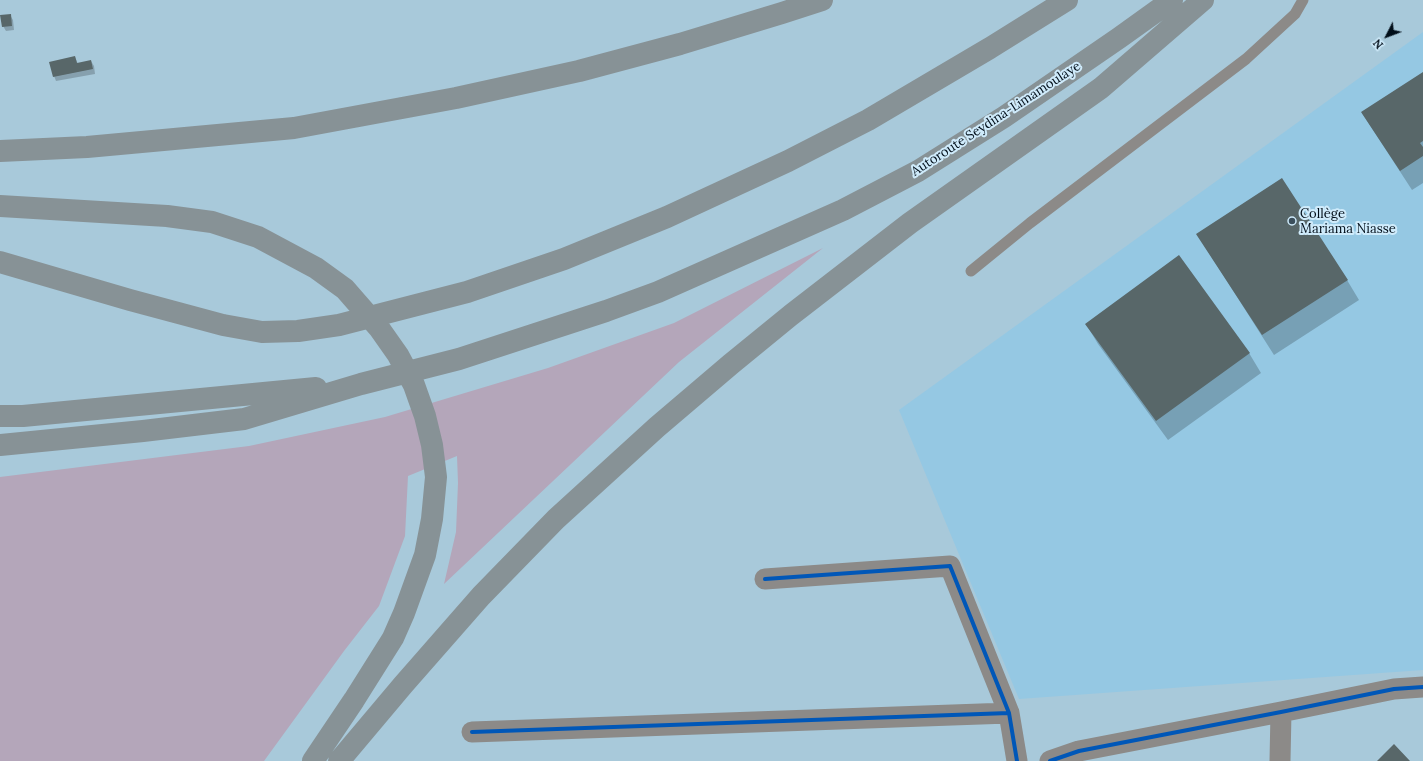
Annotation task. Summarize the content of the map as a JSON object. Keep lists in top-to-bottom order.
{
  "streets": {
    "highway": ["Autoroute Seydina-Limamoulaye"]
  },
  "places": ["Collège Mariama Niasse"],
  "north": "bottom left"
}
